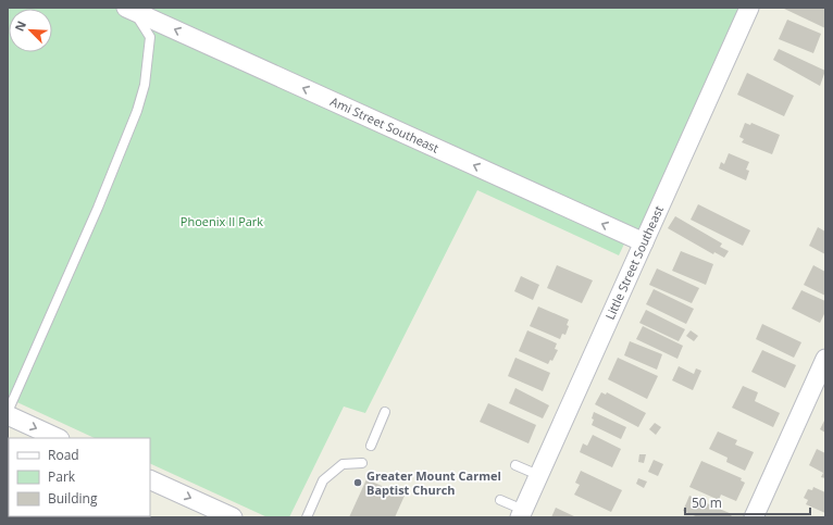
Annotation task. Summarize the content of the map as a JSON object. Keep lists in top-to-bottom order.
{
  "streets": {
    "street": ["Ami Street Southeast", "Little Street Southeast"]
  },
  "crossings": [
    ["Ami Street Southeast", "Little Street Southeast"]
  ],
  "one_way": ["Ami Street Southeast"],
  "parks": ["Phoenix II Park"],
  "places": ["Greater Mount Carmel Baptist Church"],
  "legend": ["Road", "Park", "Building"],
  "scale_bar": "50 m",
  "north": "top left"
}
